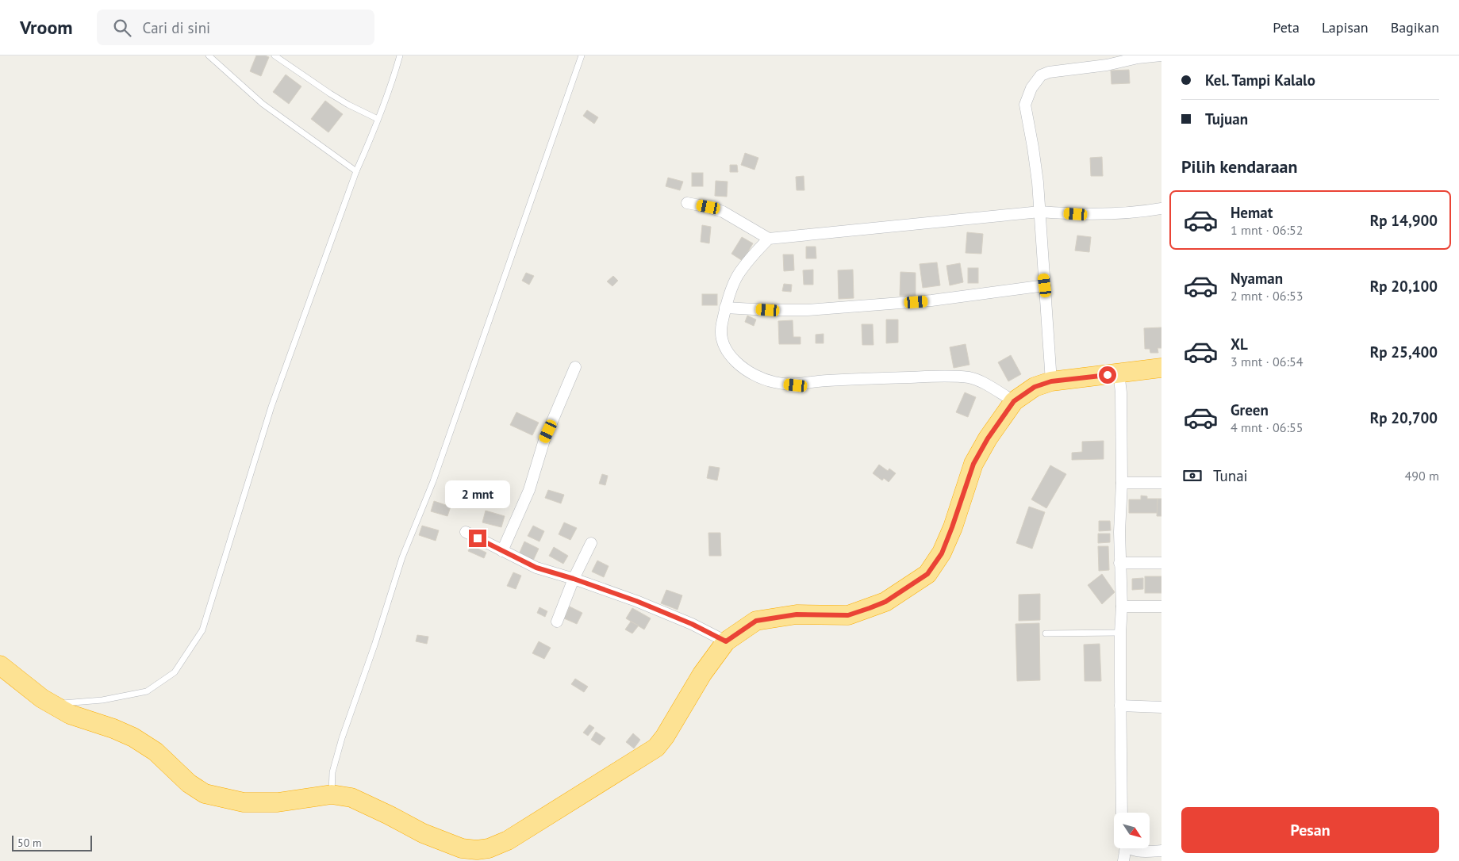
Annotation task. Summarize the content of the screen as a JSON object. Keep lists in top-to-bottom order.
{
  "scale_bar": "50 m",
  "north": "bottom right",
  "page": {
    "header": "Vroom",
    "search": "Cari di sini",
    "nav": ["Peta", "Lapisan", "Bagikan"],
    "banner": ["Kel. Tampi Kalalo", "Tujuan"],
    "heading": "Pilih kendaraan",
    "list": [
      {
        "name": "Hemat",
        "note": "1 mnt · 06:52",
        "value": "Rp 14,900"
      },
      {
        "name": "Nyaman",
        "note": "2 mnt · 06:53",
        "value": "Rp 20,100"
      },
      {
        "name": "XL",
        "note": "3 mnt · 06:54",
        "value": "Rp 25,400"
      },
      {
        "name": "Green",
        "note": "4 mnt · 06:55",
        "value": "Rp 20,700"
      }
    ],
    "pay": ["Tunai", "490 m"],
    "bubble": "2 mnt",
    "buttons": "Pesan",
    "scale": "50 m"
  }
}
